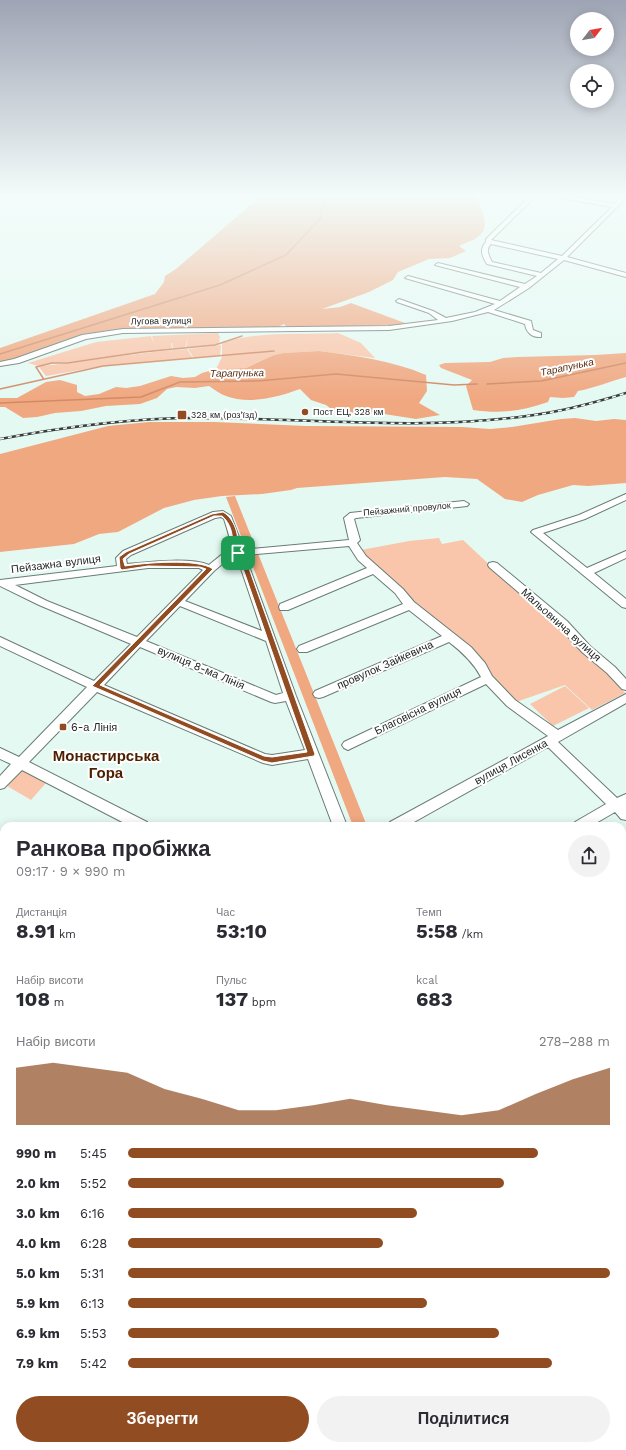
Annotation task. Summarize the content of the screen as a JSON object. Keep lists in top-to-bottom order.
{
  "streets": {
    "street": [
      "Лугова вулиця",
      "Пейзажний провулок",
      "Пейзажна вулиця",
      "Мальовнича вулиця",
      "провулок Зайкевича",
      "вулиця 8-ма Лінія",
      "Благовісна вулиця",
      "вулиця Лисенка"
    ]
  },
  "crossings": [
    ["Пейзажна вулиця", "вулиця 8-ма Лінія"]
  ],
  "districts": ["Монастирська Гора"],
  "water": ["Тарапунька"],
  "places": {
    "other": ["Пост ЕЦ, 328 км"],
    "transit": ["328 км (роз'їзд)", "6-а Лінія"]
  },
  "north": "top right",
  "page": {
    "heading": ["Ранкова пробіжка", "09:17 · 9 × 990 m"],
    "stats": [
      ["Дистанція", "8.91 km"],
      ["Час", "53:10"],
      ["Темп", "5:58 /km"],
      ["Набір висоти", "108 m"],
      ["Пульс", "137 bpm"],
      ["kcal", "683"]
    ],
    "chart": ["Набір висоти", "278–288 m"],
    "list": [
      {
        "name": "990 m",
        "note": "5:45"
      },
      {
        "name": "2.0 km",
        "note": "5:52"
      },
      {
        "name": "3.0 km",
        "note": "6:16"
      },
      {
        "name": "4.0 km",
        "note": "6:28"
      },
      {
        "name": "5.0 km",
        "note": "5:31"
      },
      {
        "name": "5.9 km",
        "note": "6:13"
      },
      {
        "name": "6.9 km",
        "note": "5:53"
      },
      {
        "name": "7.9 km",
        "note": "5:42"
      }
    ],
    "buttons": ["Зберегти", "Поділитися"]
  }
}
